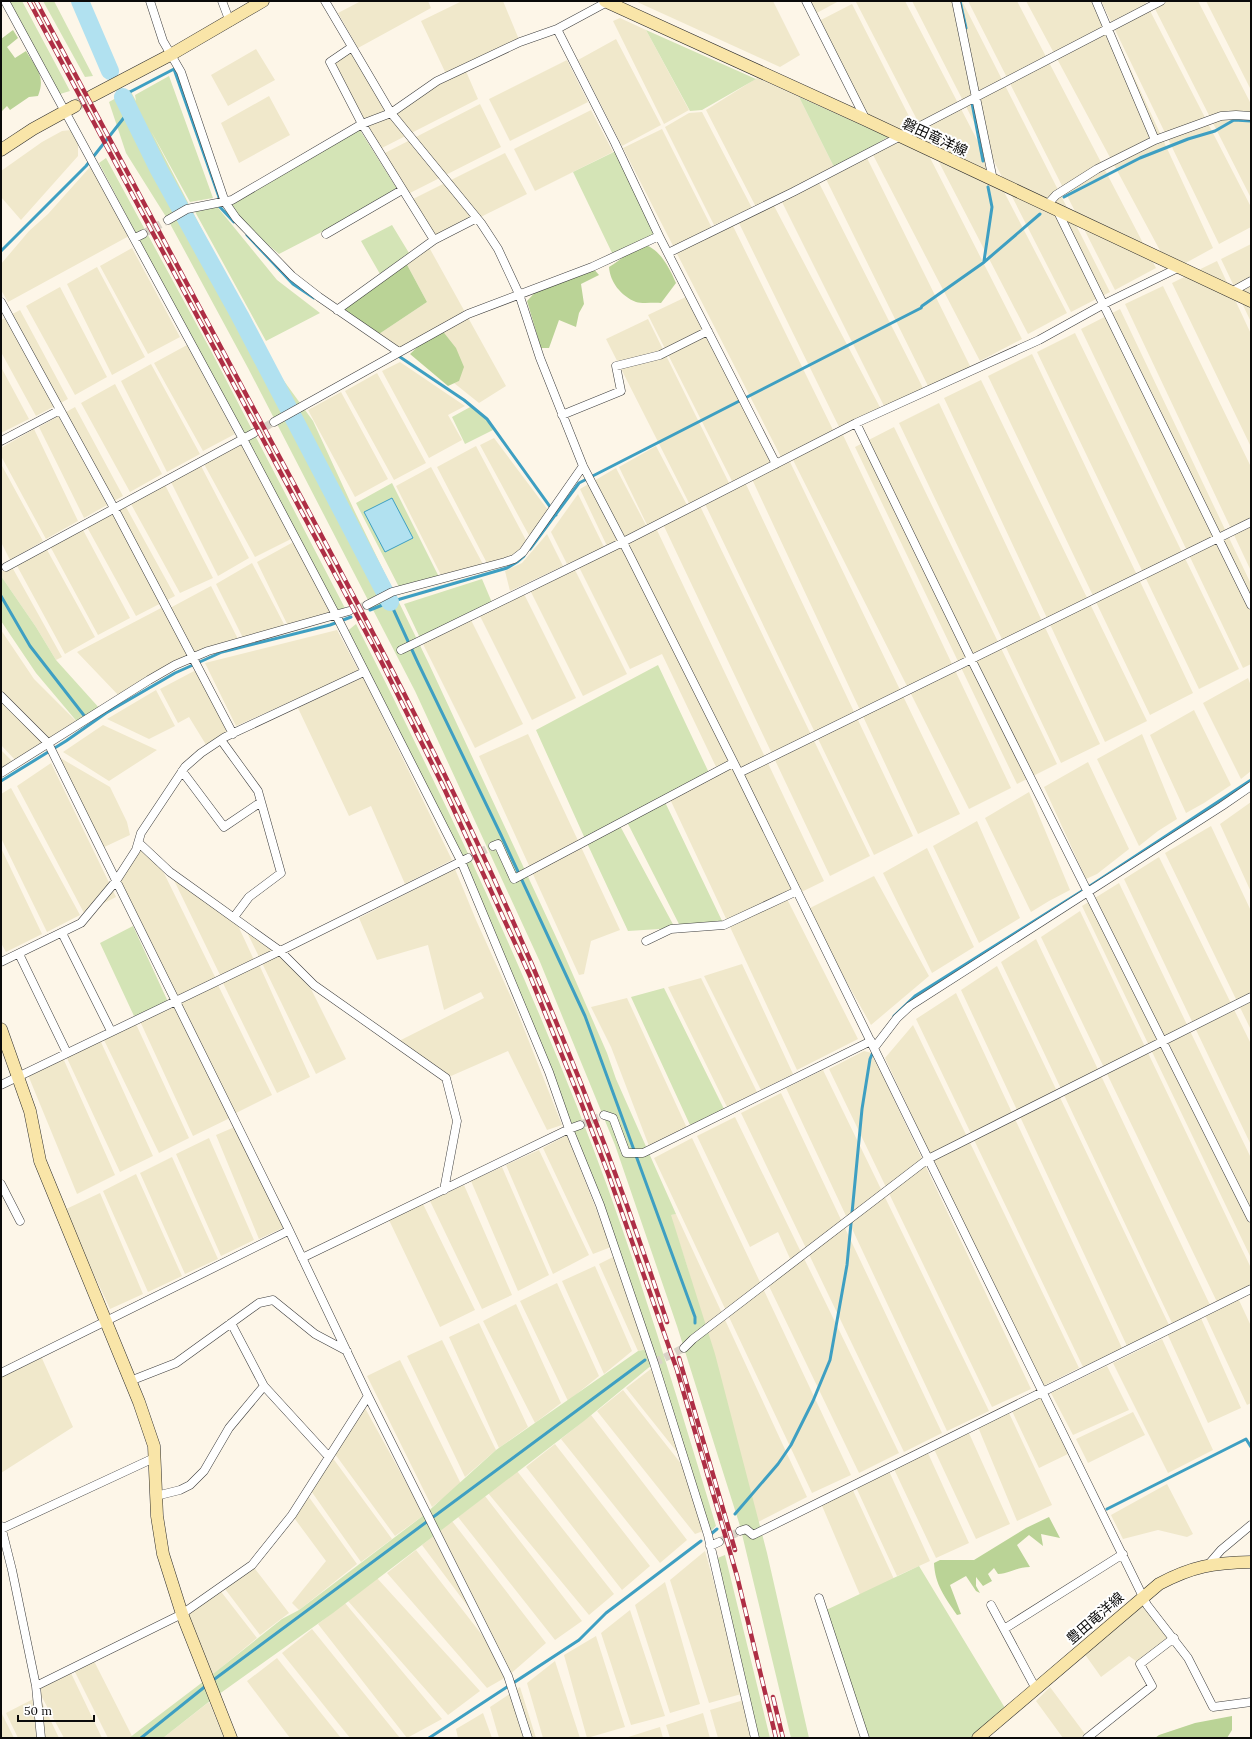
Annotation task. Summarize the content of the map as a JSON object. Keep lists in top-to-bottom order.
{
  "streets": {
    "main road": ["磐田竜洋線", "豊田竜洋線"]
  },
  "scale_bar": "50 m"
}
